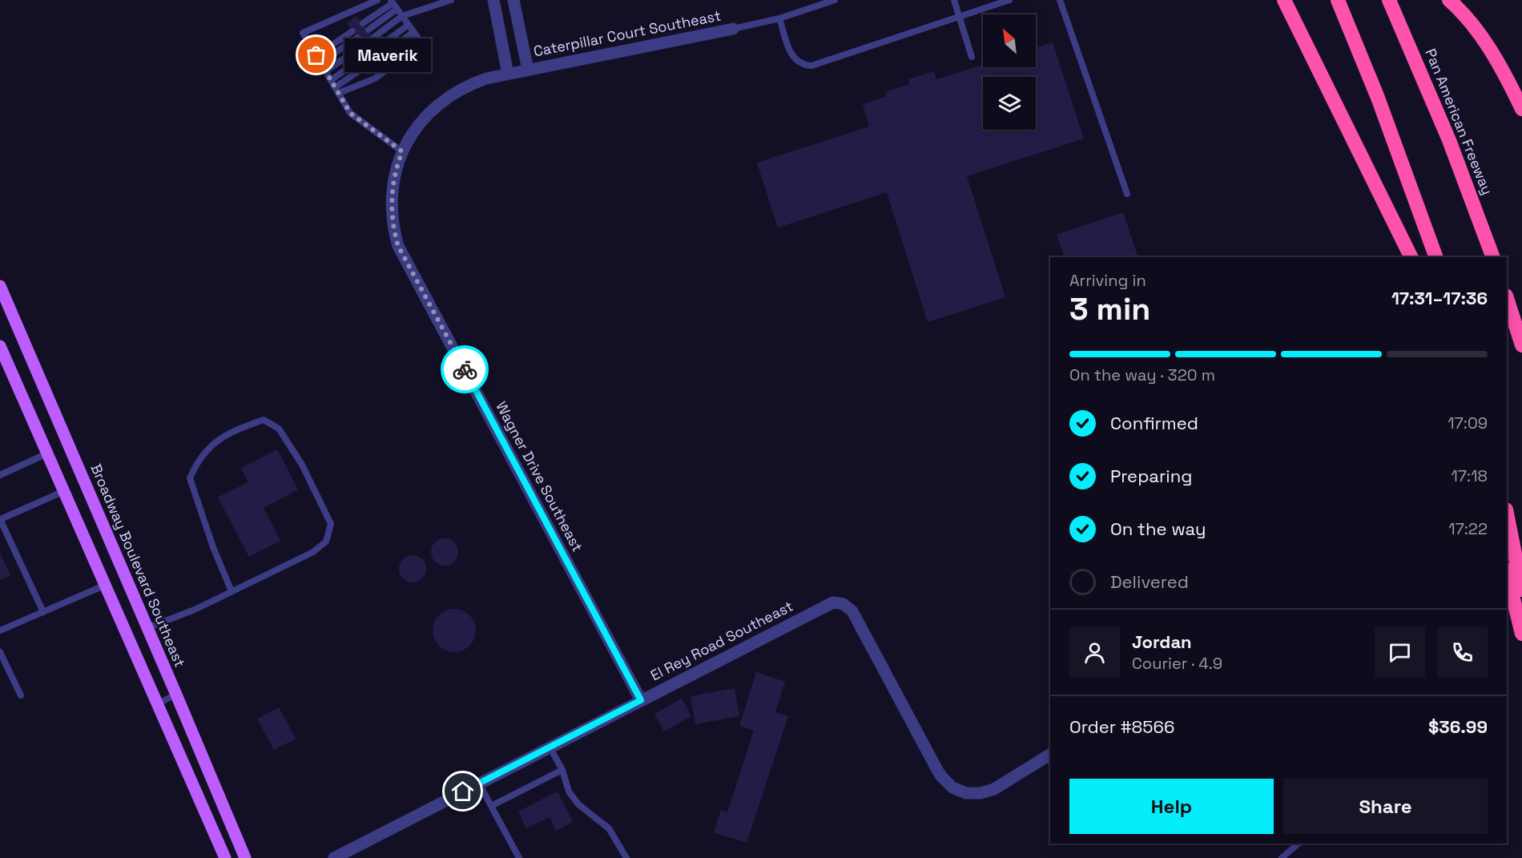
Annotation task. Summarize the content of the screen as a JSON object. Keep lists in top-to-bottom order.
{
  "streets": {
    "highway": ["Pan American Freeway"],
    "main road": ["Broadway Boulevard Southeast"],
    "street": ["Caterpillar Court Southeast", "Wagner Drive Southeast", "El Rey Road Southeast"]
  },
  "crossings": [
    ["Caterpillar Court Southeast", "Wagner Drive Southeast"],
    ["Wagner Drive Southeast", "El Rey Road Southeast"]
  ],
  "places": ["Maverik"],
  "north": "top left",
  "page": {
    "bubble": "Maverik",
    "heading": ["3 min", "Arriving in", "17:31–17:36"],
    "panel": [
      "Jordan",
      "Courier · 4.9",
      "Order #8566",
      "$36.99"
    ],
    "bar": "On the way · 320 m",
    "list": [
      ["Confirmed", "17:09"],
      ["Preparing", "17:18"],
      ["On the way", "17:22"],
      "Delivered"
    ],
    "buttons": ["Help", "Share"]
  }
}
